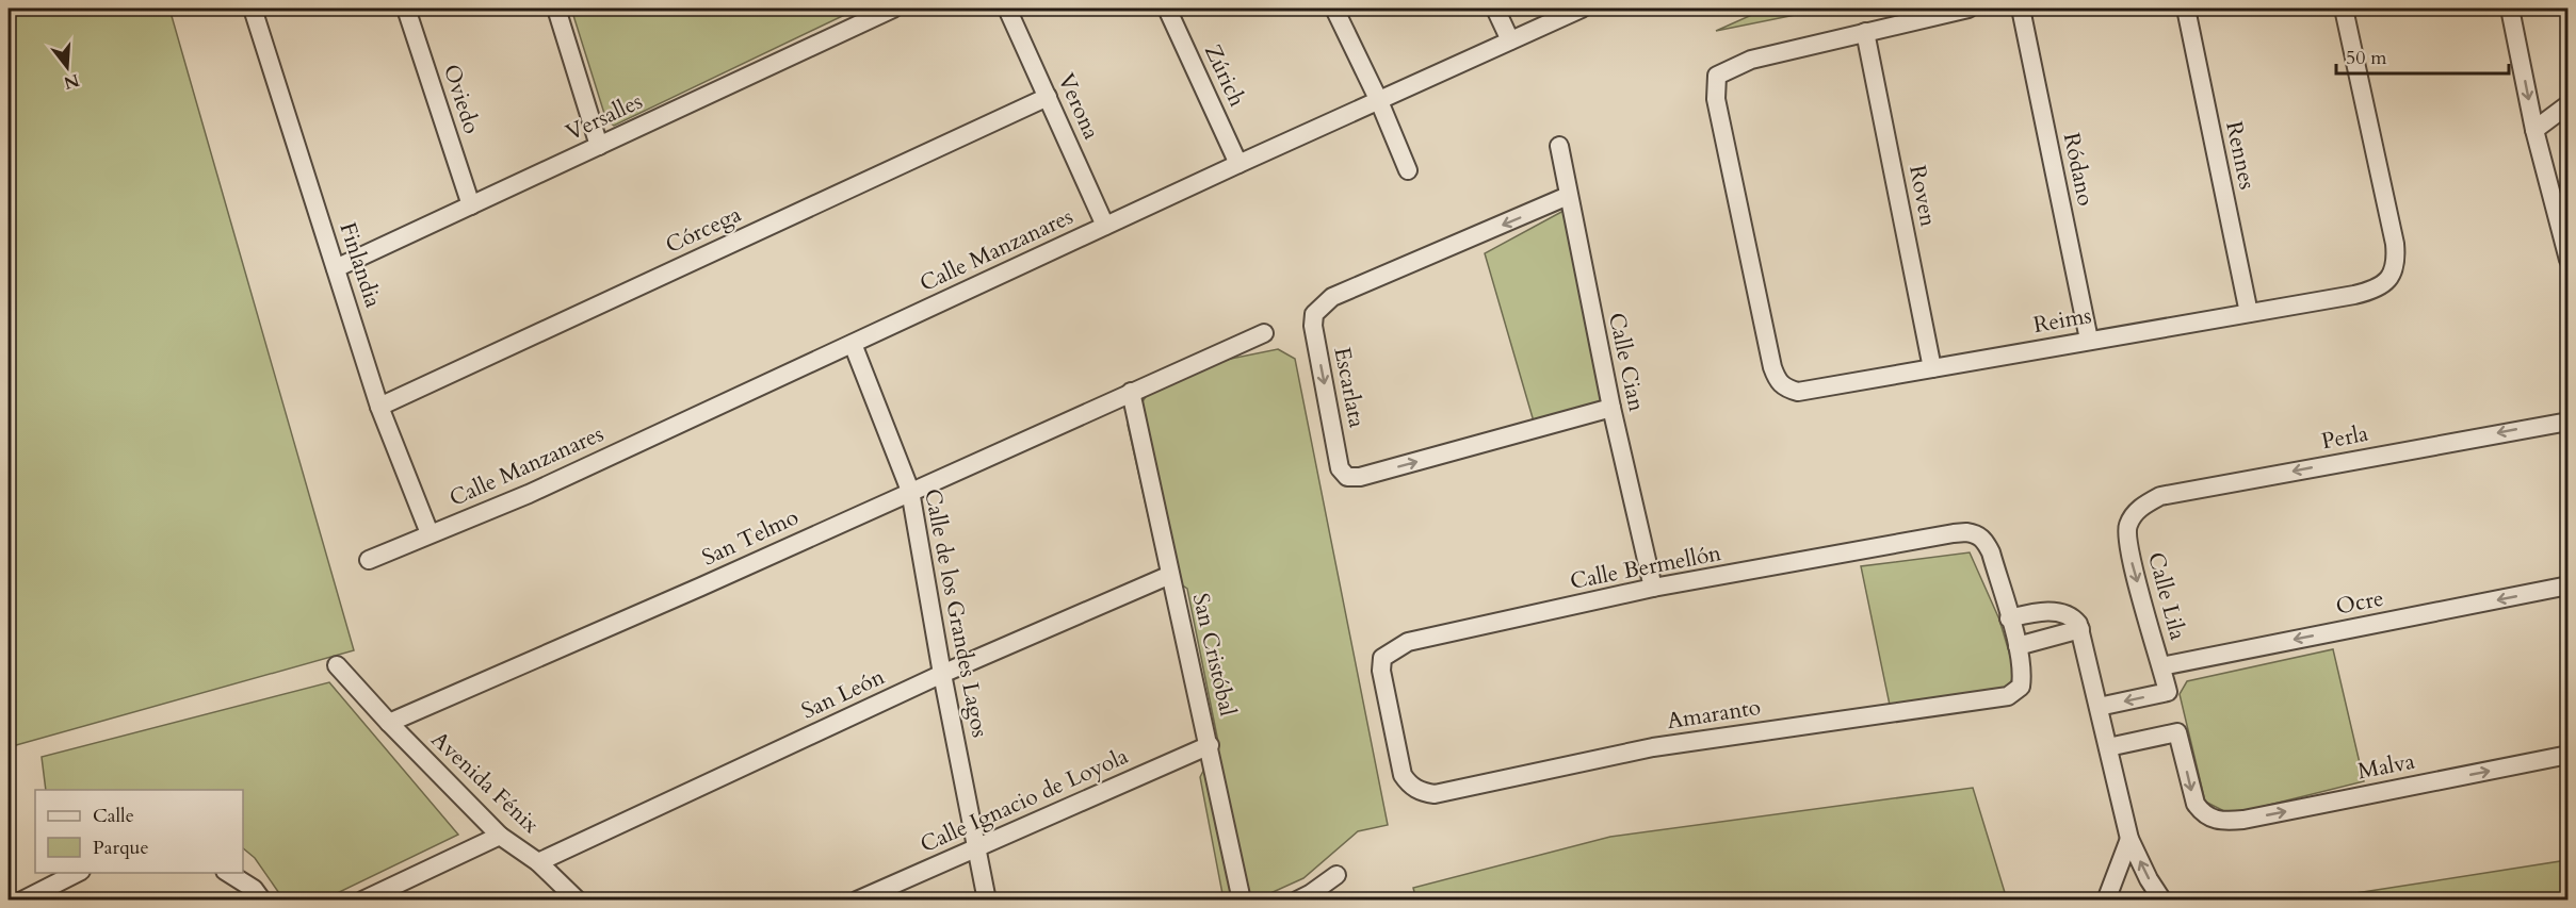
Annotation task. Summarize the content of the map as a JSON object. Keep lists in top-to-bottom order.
{
  "streets": {
    "street": [
      "Zúrich",
      "Oviedo",
      "Verona",
      "Versalles",
      "Rennes",
      "Ródano",
      "Roven",
      "Córcega",
      "Calle Manzanares",
      "Finlandia",
      "Reims",
      "Calle Cian",
      "Escarlata",
      "Perla",
      "San Telmo",
      "Calle Bermellón",
      "Calle Lila",
      "Ocre",
      "Calle de los Grandes Lagos",
      "San Cristóbal",
      "San León",
      "Amaranto",
      "Malva",
      "Avenida Fénix",
      "Calle Ignacio de Loyola"
    ]
  },
  "crossings": [
    ["Zúrich", "Calle Manzanares"],
    ["Oviedo", "Versalles"],
    ["Verona", "Córcega"],
    ["Verona", "Calle Manzanares"],
    ["Versalles", "Finlandia"],
    ["Rennes", "Reims"],
    ["Ródano", "Reims"],
    ["Roven", "Reims"],
    ["Córcega", "Finlandia"],
    ["Calle Manzanares", "Finlandia"],
    ["Calle Manzanares", "Calle de los Grandes Lagos"],
    ["Calle Cian", "Escarlata"],
    ["Calle Cian", "Calle Bermellón"],
    ["Perla", "Calle Lila"],
    ["San Telmo", "Calle de los Grandes Lagos"],
    ["San Telmo", "San Cristóbal"],
    ["San Telmo", "Avenida Fénix"],
    ["Calle Bermellón", "Amaranto"],
    ["Calle Lila", "Ocre"],
    ["Calle de los Grandes Lagos", "San León"],
    ["Calle de los Grandes Lagos", "Calle Ignacio de Loyola"],
    ["San Cristóbal", "San León"],
    ["San Cristóbal", "Calle Ignacio de Loyola"],
    ["San León", "Avenida Fénix"]
  ],
  "one_way": ["Perla", "Ocre", "Malva"],
  "legend": ["Calle", "Parque"],
  "scale_bar": "50 m",
  "north": "bottom"
}
